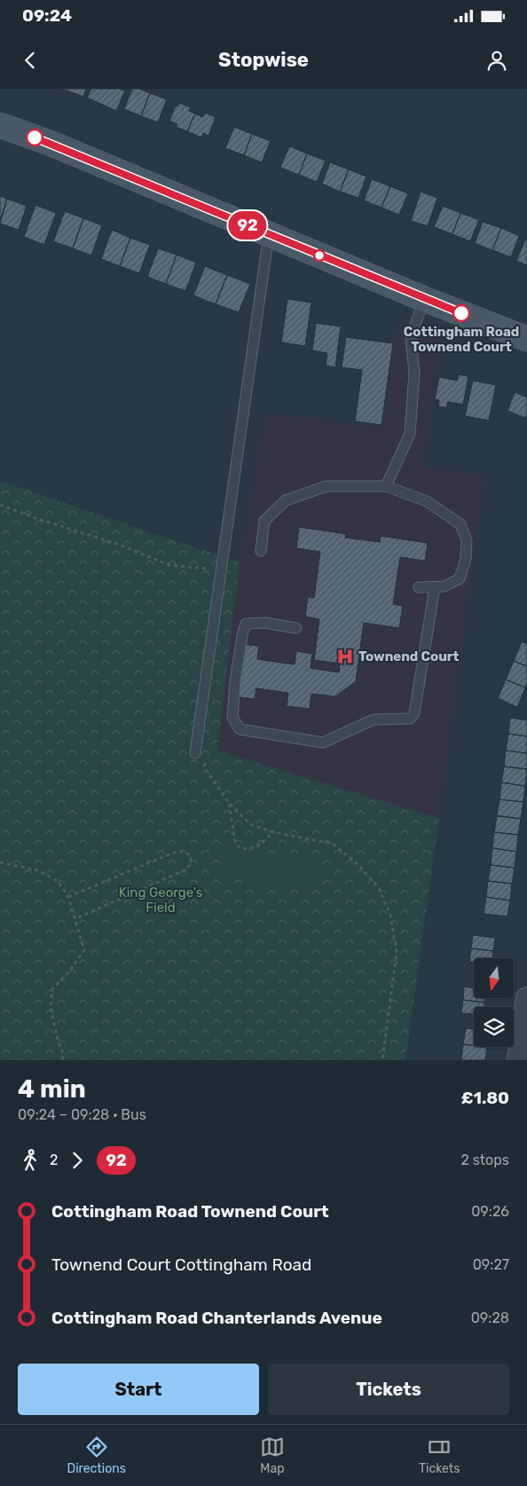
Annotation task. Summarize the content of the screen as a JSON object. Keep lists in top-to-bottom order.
{
  "parks": ["King George's Field"],
  "places": {
    "other": ["Cottingham Road Townend Court"],
    "hospital": ["Townend Court"]
  },
  "lines": ["bus line 92"],
  "north": "bottom",
  "page": {
    "status": "09:24",
    "header": "Stopwise",
    "on_map": "92",
    "heading": ["4 min", "09:24 – 09:28 · Bus", "£1.80"],
    "legs": ["2", "92", "2 stops"],
    "list": [
      {
        "name": "Cottingham Road Townend Court",
        "value": "09:26"
      },
      {
        "name": "Townend Court Cottingham Road",
        "value": "09:27"
      },
      {
        "name": "Cottingham Road Chanterlands Avenue",
        "value": "09:28"
      }
    ],
    "buttons": ["Start", "Tickets"],
    "tabs": ["Directions", "Map", "Tickets"]
  }
}
